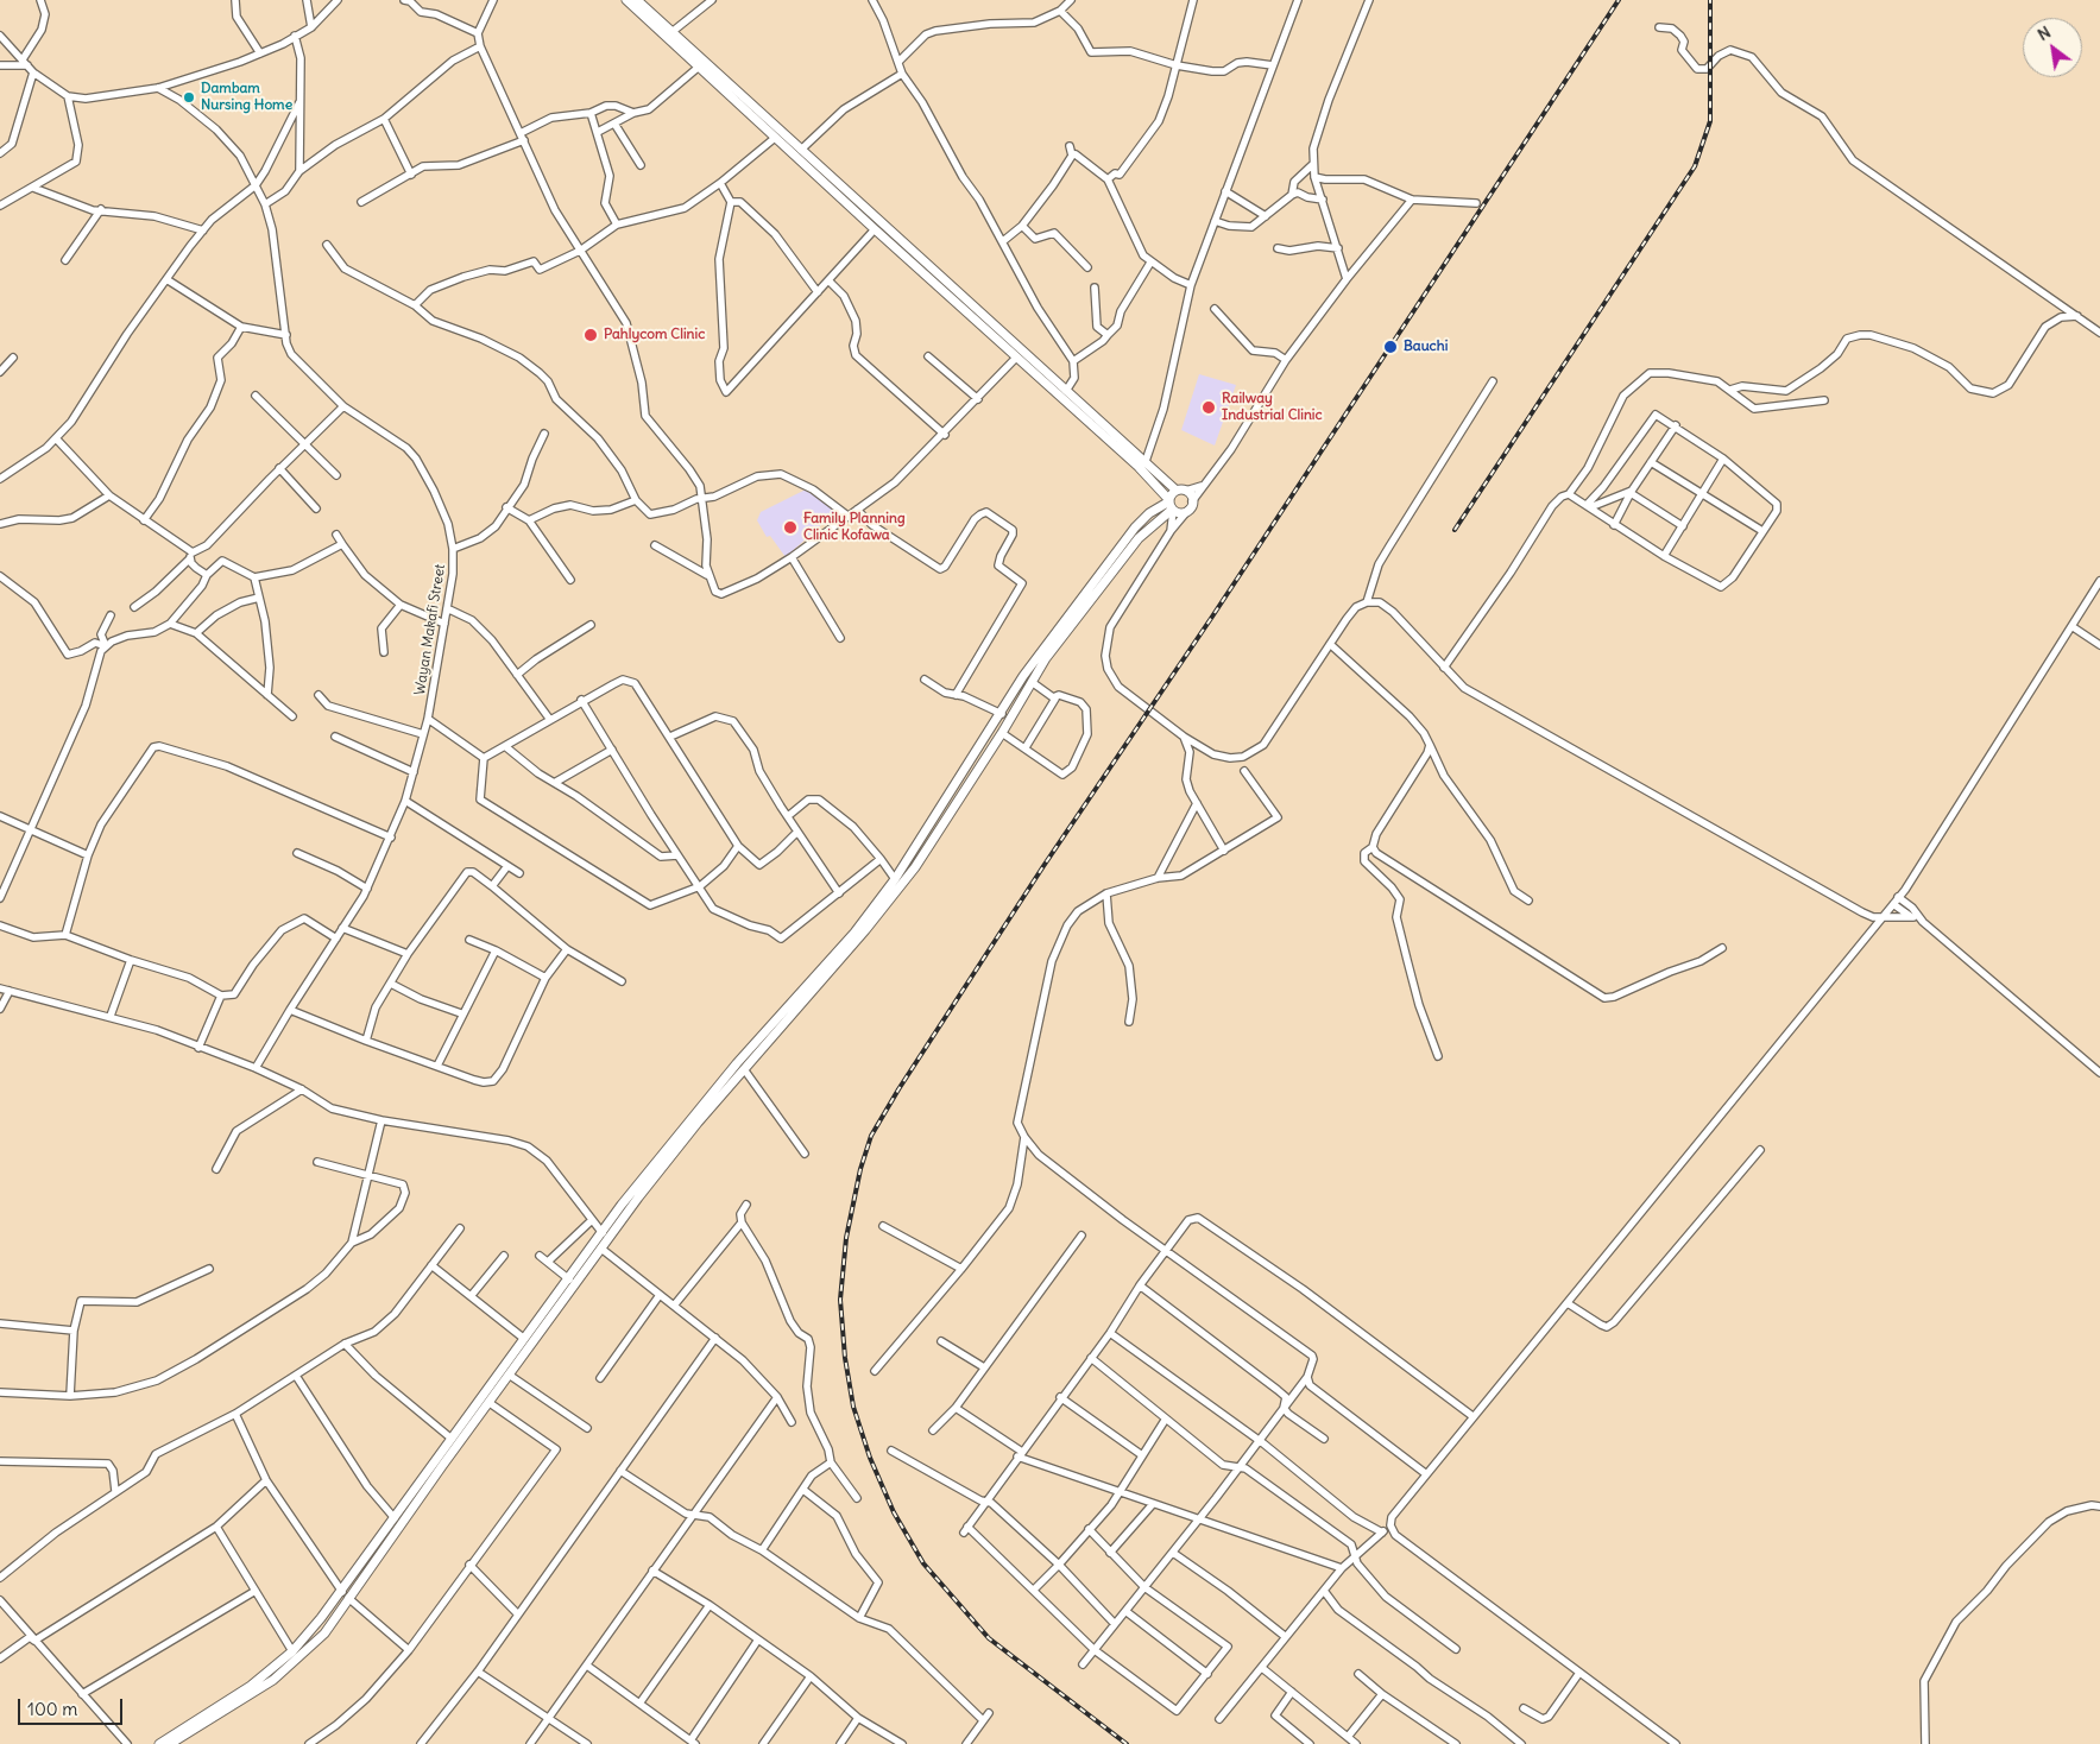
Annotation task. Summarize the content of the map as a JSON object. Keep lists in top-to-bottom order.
{
  "streets": {
    "street": ["Wayan Makafi Street"]
  },
  "places": [
    "Dambam Nursing Home",
    "Pahlycom Clinic",
    "Bauchi",
    "Railway Industrial Clinic",
    "Family Planning Clinic Kofawa"
  ],
  "scale_bar": "100 m",
  "north": "top left"
}
